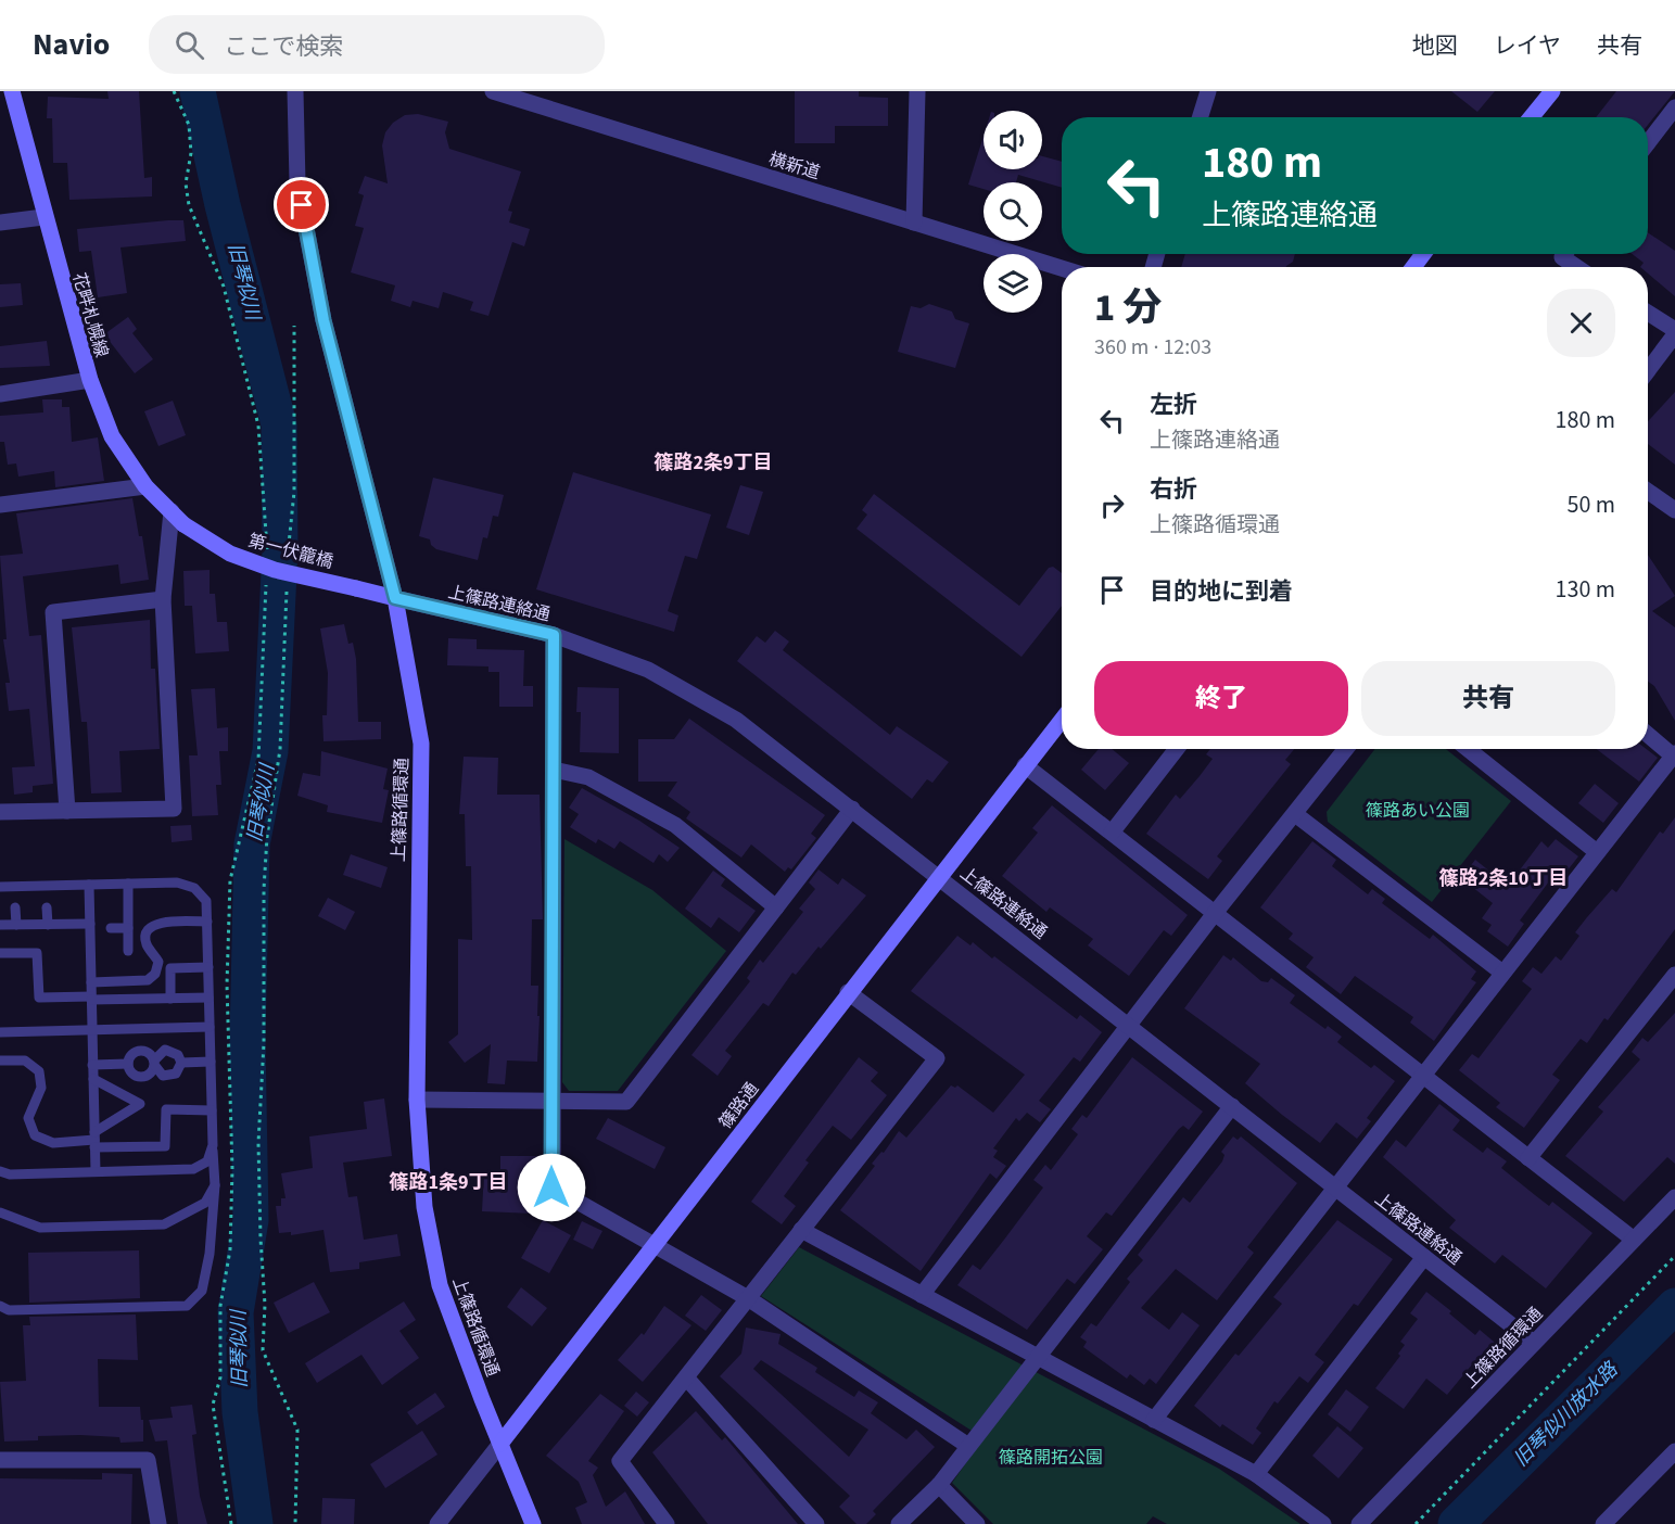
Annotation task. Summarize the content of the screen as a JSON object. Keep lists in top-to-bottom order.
{
  "streets": {
    "main road": [
      "花畔札幌線",
      "第一伏籠橋",
      "上篠路循環通",
      "篠路通"
    ],
    "street": ["横新道", "上篠路連絡通"]
  },
  "crossings": [
    ["花畔札幌線", "第一伏籠橋"],
    ["第一伏籠橋", "上篠路連絡通"],
    ["第一伏籠橋", "上篠路循環通"],
    ["上篠路連絡通", "上篠路循環通"],
    ["上篠路連絡通", "篠路通"],
    ["上篠路循環通", "篠路通"]
  ],
  "districts": ["篠路2条9丁目", "篠路2条10丁目", "篠路1条9丁目"],
  "water": ["旧琴似川", "旧琴似川放水路"],
  "parks": ["篠路あい公園", "篠路開拓公園"],
  "page": {
    "header": "Navio",
    "search": "ここで検索",
    "nav": ["地図", "レイヤ", "共有"],
    "turn": ["180 m", "上篠路連絡通"],
    "heading": ["1 分", "360 m · 12:03"],
    "list": [
      {
        "name": "左折",
        "note": "上篠路連絡通",
        "value": "180 m"
      },
      {
        "name": "右折",
        "note": "上篠路循環通",
        "value": "50 m"
      },
      {
        "name": "目的地に到着",
        "value": "130 m"
      }
    ],
    "buttons": ["終了", "共有"]
  }
}
